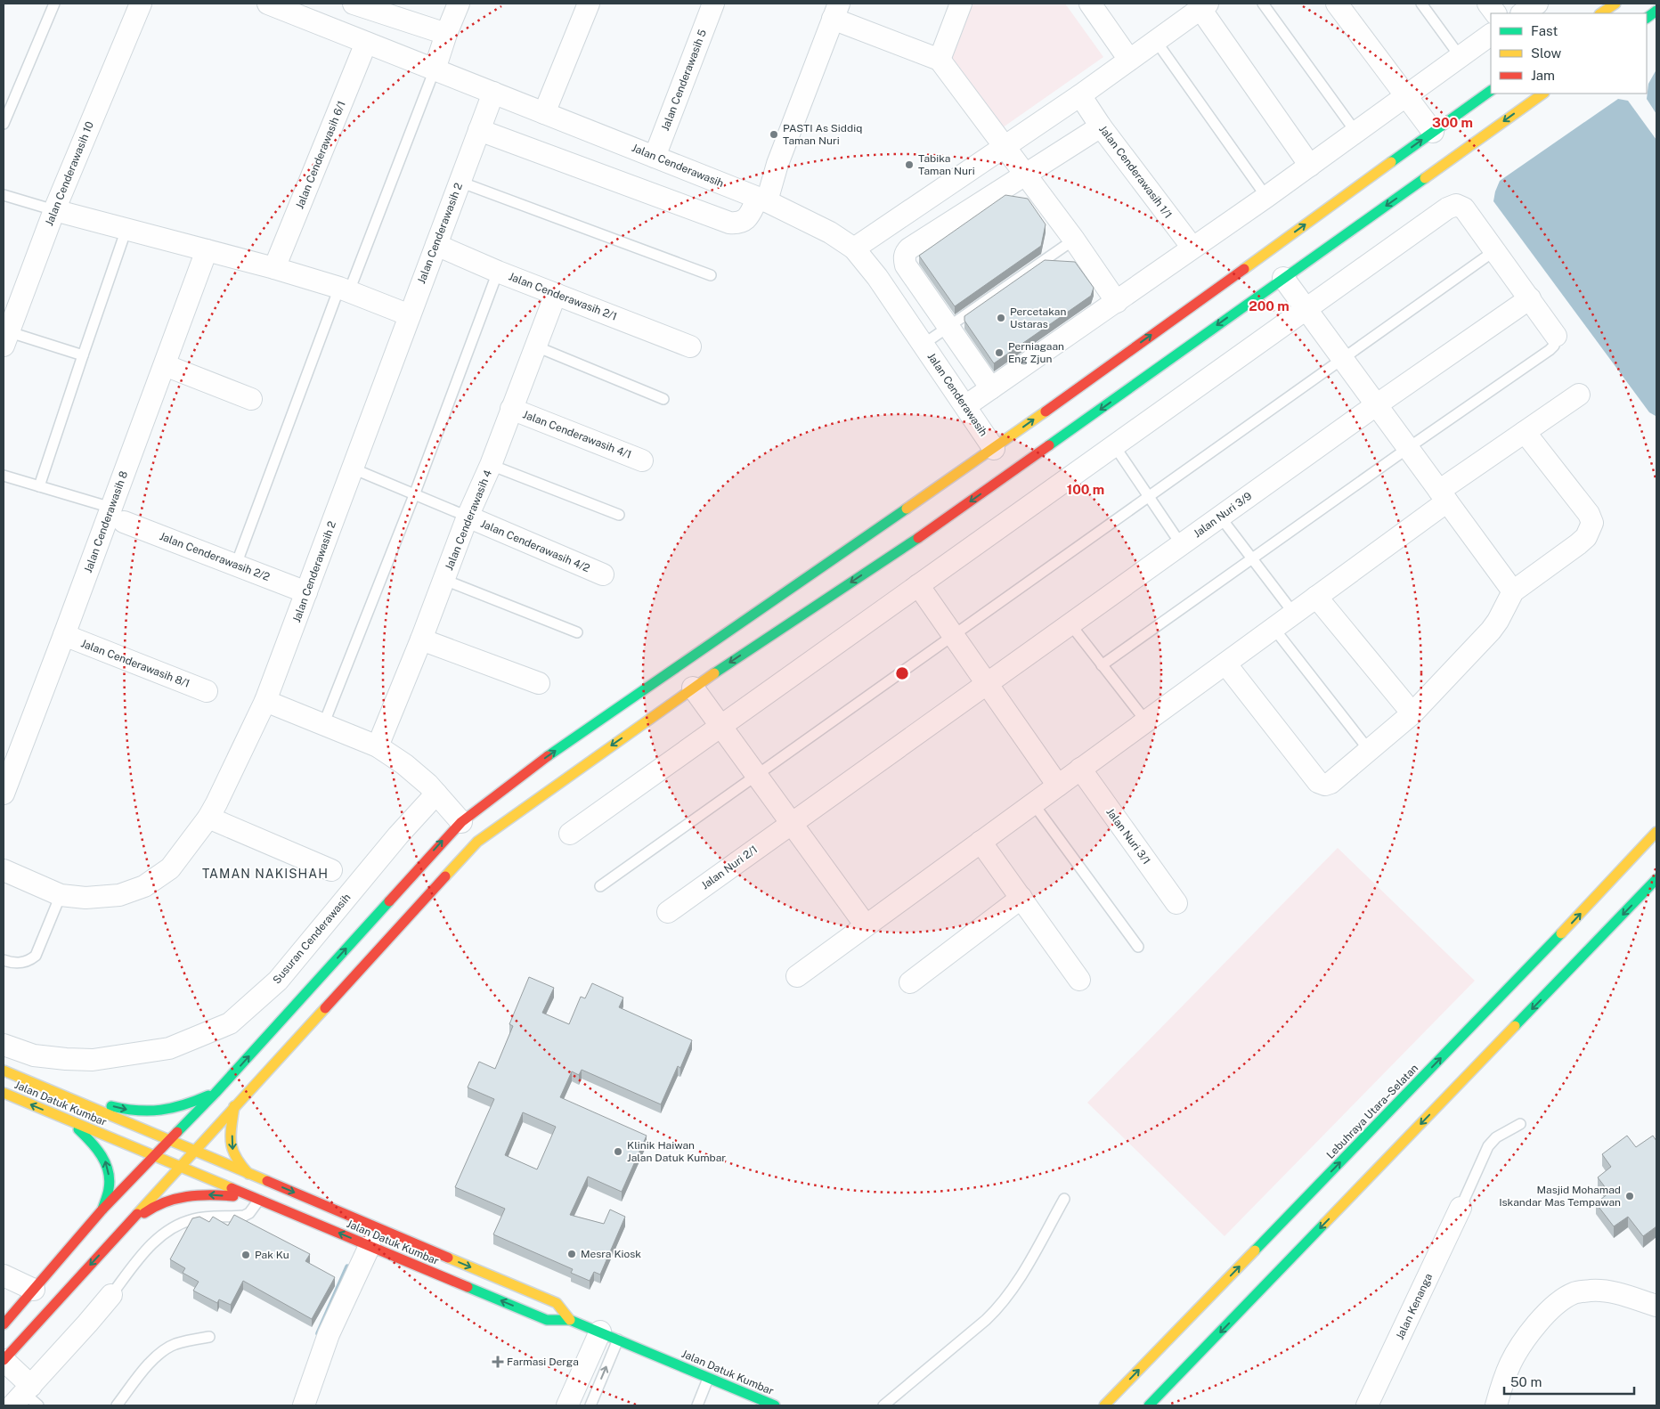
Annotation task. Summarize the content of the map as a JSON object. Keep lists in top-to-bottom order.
{
  "streets": {
    "main road": ["Jalan Datuk Kumbar", "Lebuhraya Utara–Selatan"],
    "street": [
      "Jalan Cenderawasih 5",
      "Jalan Cenderawasih 6/1",
      "Jalan Cenderawasih",
      "Jalan Cenderawasih 1/1",
      "Jalan Cenderawasih 10",
      "Jalan Cenderawasih 2",
      "Jalan Cenderawasih 2/1",
      "Jalan Cenderawasih 4/1",
      "Jalan Nuri 3/9",
      "Jalan Cenderawasih 4",
      "Jalan Cenderawasih 8",
      "Jalan Cenderawasih 4/2",
      "Jalan Cenderawasih 2/2",
      "Jalan Cenderawasih 8/1",
      "Jalan Nuri 3/1",
      "Jalan Nuri 2/1",
      "Susuran Cenderawasih",
      "Jalan Kenanga"
    ]
  },
  "crossings": [
    ["Jalan Cenderawasih 5", "Jalan Cenderawasih"],
    ["Jalan Cenderawasih 6/1", "Jalan Cenderawasih"],
    ["Jalan Cenderawasih", "Jalan Cenderawasih 2"],
    ["Jalan Cenderawasih 2", "Jalan Cenderawasih 2/1"],
    ["Jalan Cenderawasih 2", "Jalan Cenderawasih 2/2"],
    ["Jalan Cenderawasih 2/1", "Jalan Cenderawasih 4"],
    ["Jalan Cenderawasih 4/1", "Jalan Cenderawasih 4"],
    ["Jalan Nuri 3/9", "Jalan Nuri 2/1"],
    ["Jalan Cenderawasih 4", "Jalan Cenderawasih 4/2"],
    ["Jalan Cenderawasih 8", "Jalan Cenderawasih 2/2"],
    ["Jalan Cenderawasih 8", "Jalan Cenderawasih 8/1"]
  ],
  "districts": ["TAMAN NAKISHAH"],
  "places": {
    "other": [
      "PASTI As Siddiq Taman Nuri",
      "Tabika Taman Nuri",
      "Percetakan Ustaras",
      "Perniagaan Eng Zjun",
      "Klinik Haiwan Jalan Datuk Kumbar",
      "Masjid Mohamad Iskandar Mas Tempawan",
      "Mesra Kiosk",
      "Pak Ku"
    ],
    "health": ["Farmasi Derga"]
  },
  "legend": ["Fast", "Slow", "Jam"],
  "scale_bar": "50 m",
  "rings": ["300 m", "200 m", "100 m"]
}
